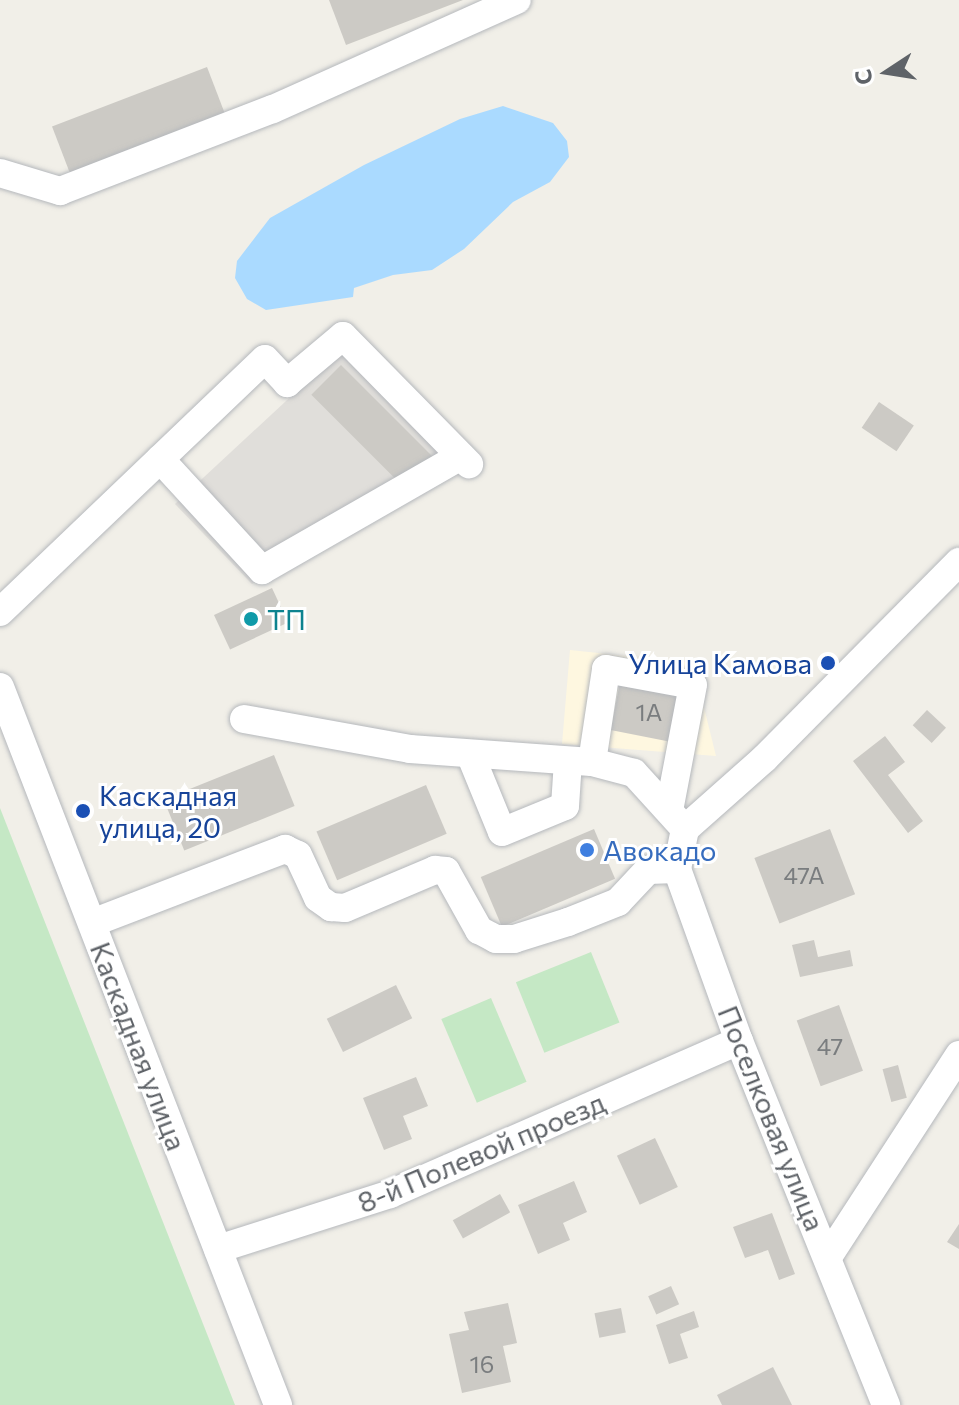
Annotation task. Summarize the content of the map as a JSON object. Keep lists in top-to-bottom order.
{
  "streets": {
    "street": ["Каскадная улица", "Поселковая улица", "8-й Полевой проезд"]
  },
  "crossings": [
    ["Каскадная улица", "8-й Полевой проезд"],
    ["Поселковая улица", "8-й Полевой проезд"]
  ],
  "places": [
    "ТП",
    "Улица Камова",
    "Каскадная улица, 20",
    "Авокадо"
  ],
  "house_numbers": [
    "1А",
    "47А",
    "47",
    "16"
  ],
  "north": "left"
}
